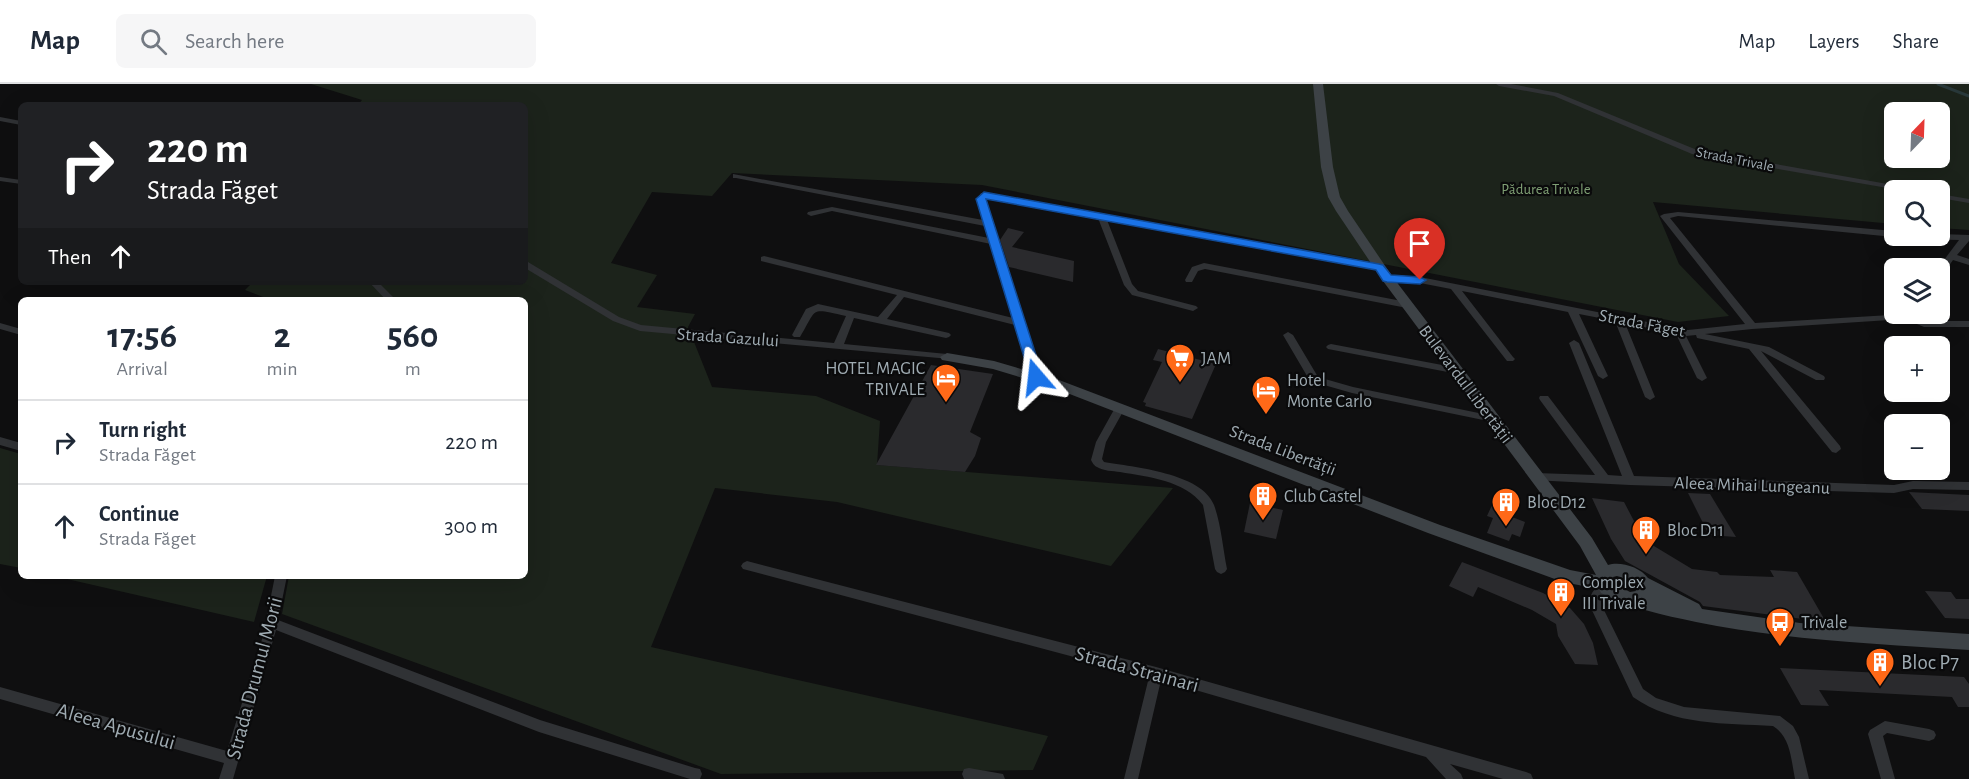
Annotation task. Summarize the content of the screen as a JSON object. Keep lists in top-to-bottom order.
{
  "streets": {
    "main road": ["Bulevardul Libertății", "Strada Libertății"],
    "street": [
      "Strada Trivale",
      "Strada Făget",
      "Strada Gazului",
      "Aleea Mihai Lungeanu",
      "Strada Strainari",
      "Strada Drumul Morii",
      "Aleea Apusului"
    ]
  },
  "crossings": [
    ["Strada Făget", "Bulevardul Libertății"],
    ["Strada Gazului", "Strada Libertății"],
    ["Bulevardul Libertății", "Strada Libertății"],
    ["Bulevardul Libertății", "Aleea Mihai Lungeanu"],
    ["Strada Drumul Morii", "Aleea Apusului"]
  ],
  "parks": ["Pădurea Trivale"],
  "places": {
    "supermarket": ["JAM"],
    "hotel": ["HOTEL MAGIC TRIVALE", "Hotel Monte Carlo"],
    "building": [
      "Club Castel",
      "Bloc D12",
      "Bloc D11",
      "Complex III Trivale",
      "Bloc P7"
    ],
    "bus stop": ["Trivale"]
  },
  "north": "top right",
  "page": {
    "header": "Map",
    "search": "Search here",
    "nav": ["Map", "Layers", "Share"],
    "map_buttons": ["+", "−"],
    "turn": ["220 m", "Strada Făget"],
    "then": "Then",
    "eta": [
      "17:56",
      "Arrival",
      "2",
      "min",
      "560",
      "m"
    ],
    "list": [
      {
        "name": "Turn right",
        "note": "Strada Făget",
        "value": "220 m"
      },
      {
        "name": "Continue",
        "note": "Strada Făget",
        "value": "300 m"
      }
    ]
  }
}
